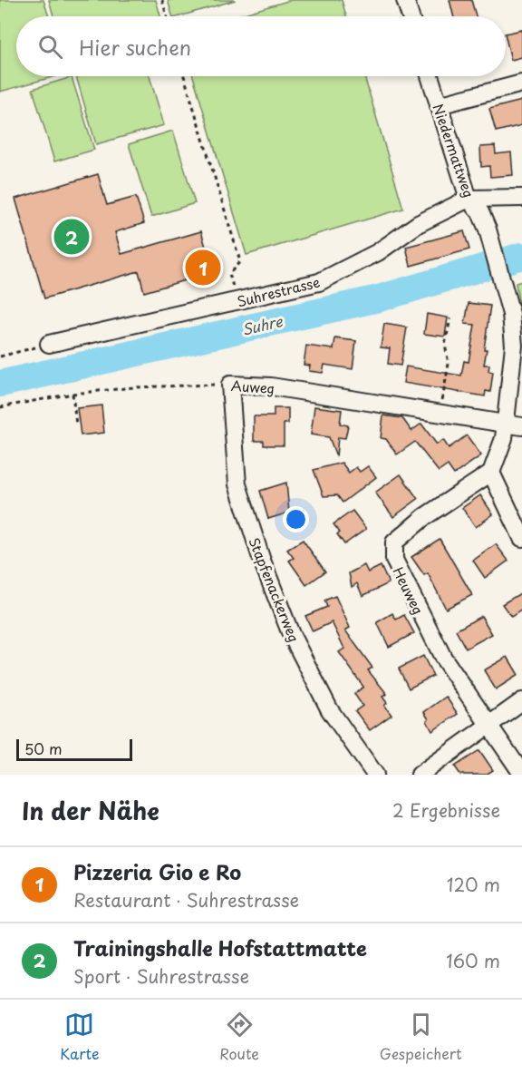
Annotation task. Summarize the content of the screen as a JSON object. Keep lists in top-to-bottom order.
{
  "streets": {
    "street": [
      "Niedermattweg",
      "Suhrestrasse",
      "Auweg",
      "Stapfenackerweg",
      "Heuweg"
    ]
  },
  "crossings": [
    ["Niedermattweg", "Suhrestrasse"],
    ["Niedermattweg", "Auweg"],
    ["Auweg", "Stapfenackerweg"]
  ],
  "water": ["Suhre"],
  "scale_bar": "50 m",
  "page": {
    "search": "Hier suchen",
    "pins": ["2", "1"],
    "scale": "50 m",
    "heading": ["In der Nähe", "2 Ergebnisse"],
    "list": [
      {
        "mark": "1",
        "name": "Pizzeria Gio e Ro",
        "note": "Restaurant · Suhrestrasse",
        "value": "120 m"
      },
      {
        "mark": "2",
        "name": "Trainingshalle Hofstattmatte",
        "note": "Sport · Suhrestrasse",
        "value": "160 m"
      }
    ],
    "nav": ["Karte", "Route", "Gespeichert"]
  }
}
